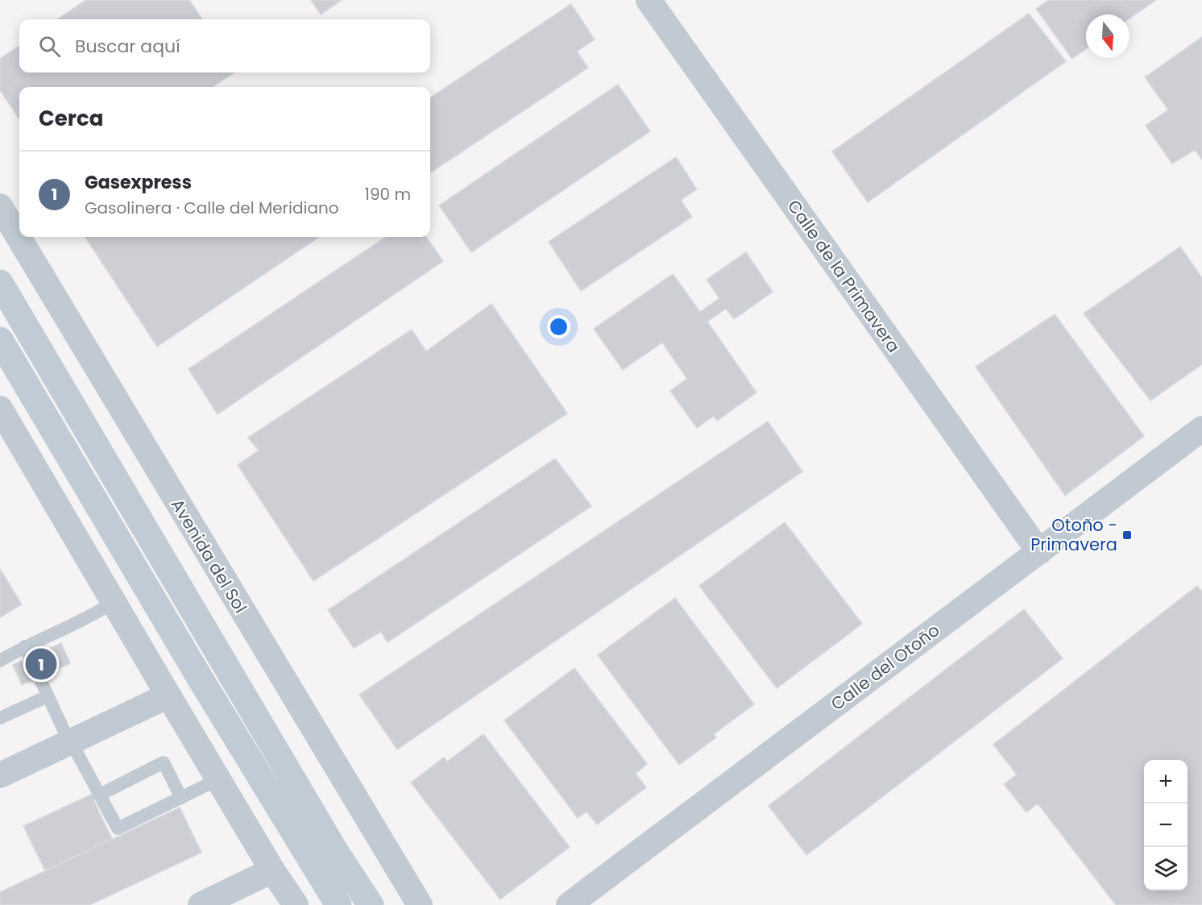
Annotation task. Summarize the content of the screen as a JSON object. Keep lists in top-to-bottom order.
{
  "streets": {
    "street": ["Calle de la Primavera", "Avenida del Sol", "Calle del Otoño"]
  },
  "crossings": [
    ["Calle de la Primavera", "Calle del Otoño"]
  ],
  "places": {
    "transit": ["Otoño - Primavera"]
  },
  "north": "bottom",
  "page": {
    "search": "Buscar aquí",
    "heading": "Cerca",
    "list": [
      {
        "mark": "1",
        "name": "Gasexpress",
        "note": "Gasolinera · Calle del Meridiano",
        "value": "190 m"
      }
    ],
    "pins": "1",
    "map_buttons": ["+", "−"]
  }
}
